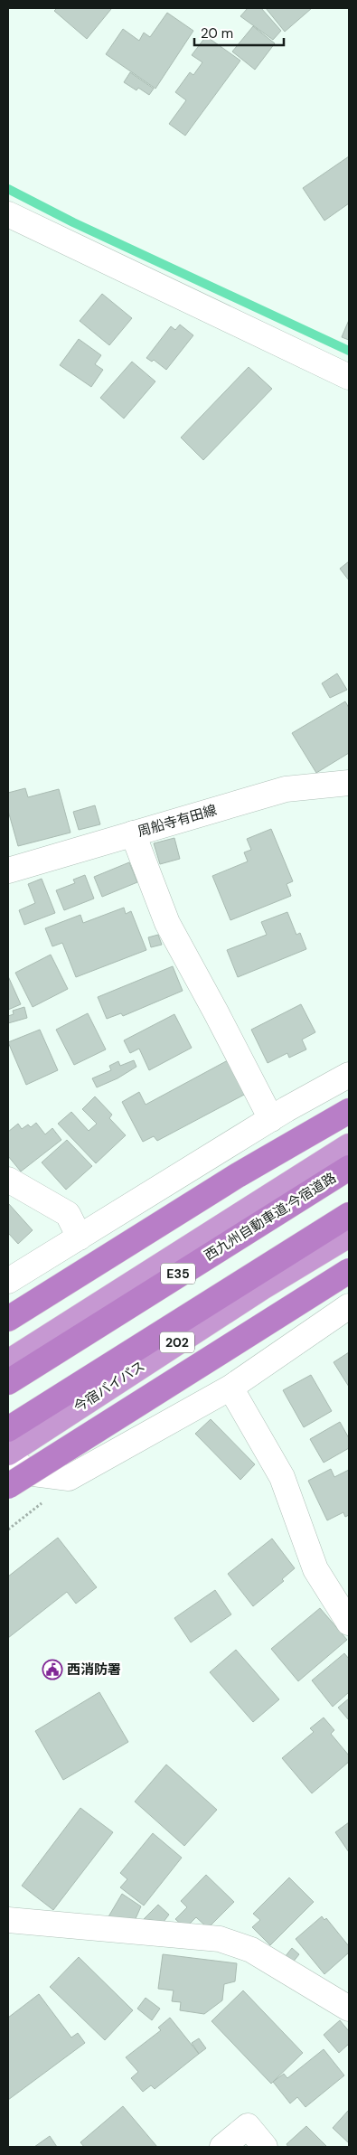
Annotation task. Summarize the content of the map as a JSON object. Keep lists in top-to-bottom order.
{
  "streets": {
    "highway": [
      "西九州自動車道;今宿道路",
      "E35",
      "202",
      "今宿バイパス"
    ],
    "street": ["周船寺有田線"]
  },
  "places": {
    "public building": ["西消防署"]
  },
  "scale_bar": "20 m"
}
